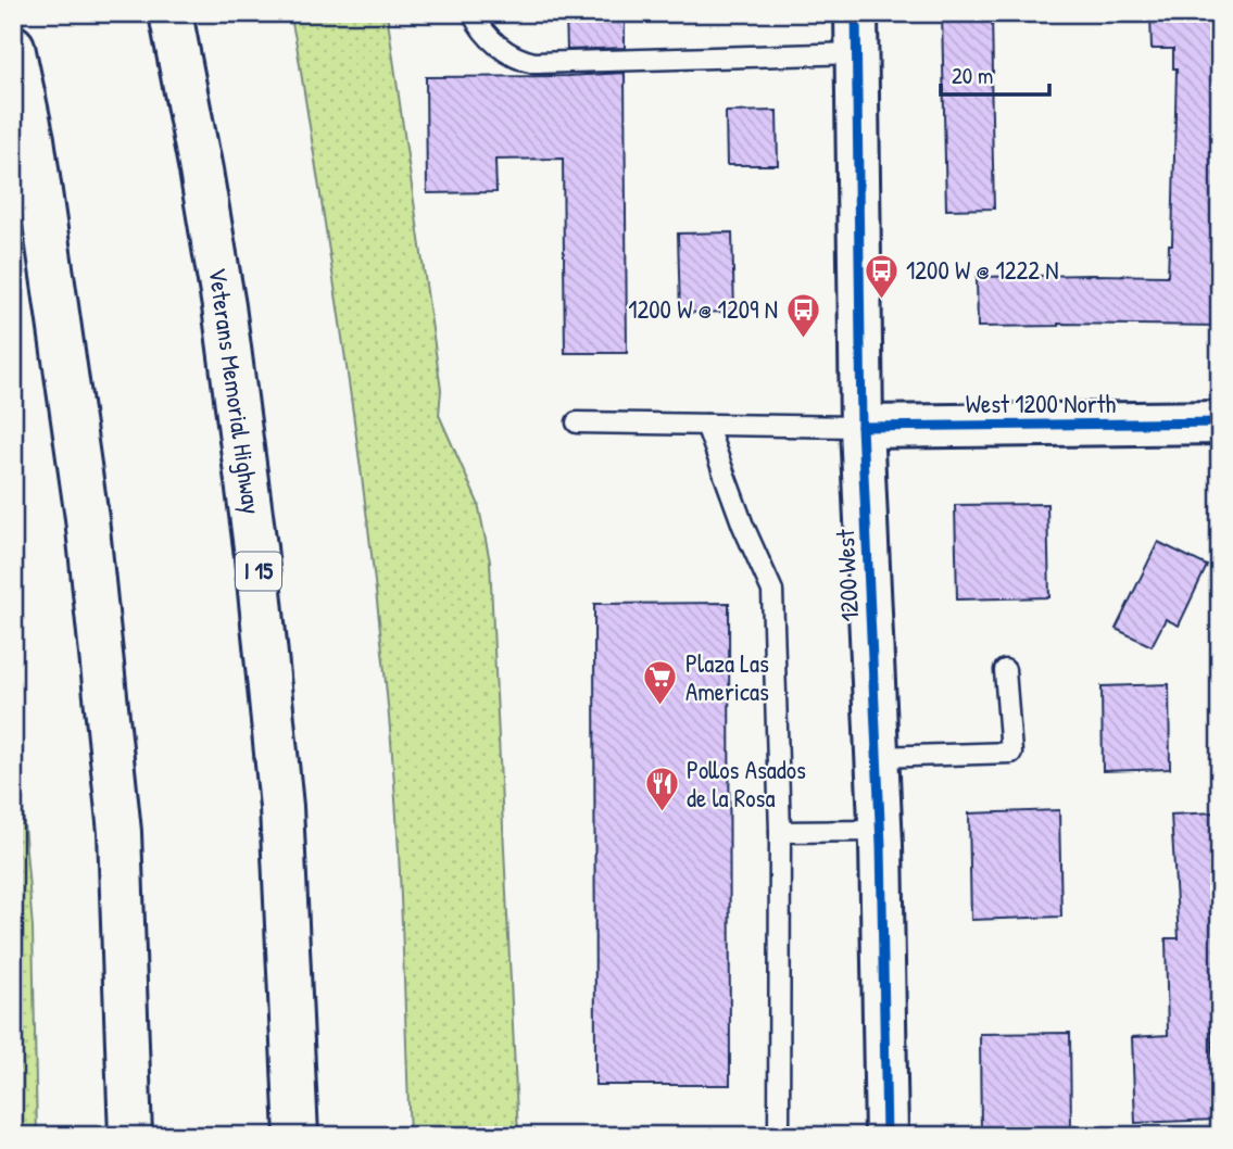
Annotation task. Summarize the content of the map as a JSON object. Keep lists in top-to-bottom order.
{
  "streets": {
    "main road": [
      "Veterans Memorial Highway",
      "West 1200 North",
      "I 15",
      "1200 West"
    ]
  },
  "crossings": [
    ["West 1200 North", "1200 West"]
  ],
  "places": {
    "bus stop": ["1200 W @ 1222 N", "1200 W @ 1209 N"],
    "supermarket": ["Plaza Las Americas"],
    "restaurant": ["Pollos Asados de la Rosa"]
  },
  "scale_bar": "20 m"
}
